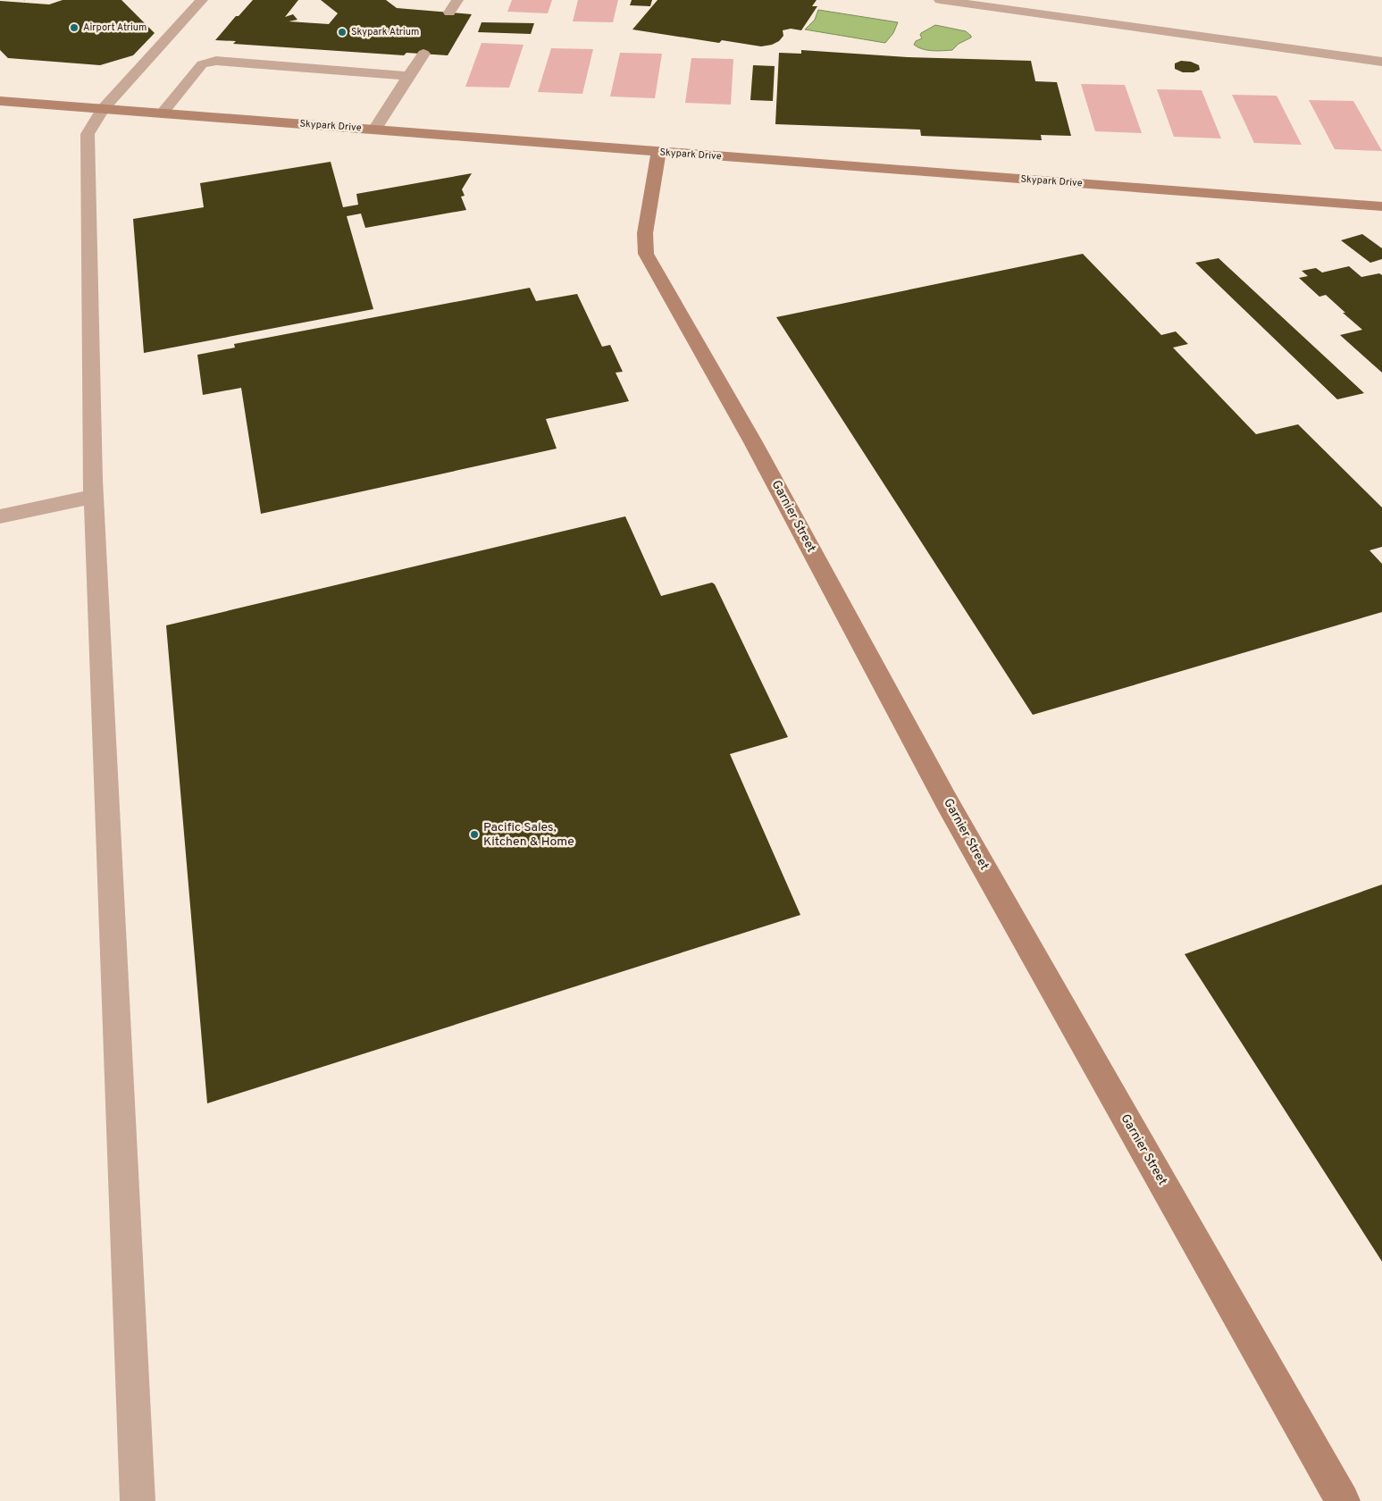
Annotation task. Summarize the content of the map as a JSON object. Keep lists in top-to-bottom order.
{
  "streets": {
    "main road": ["Skypark Drive", "Garnier Street"]
  },
  "crossings": [
    ["Skypark Drive", "Garnier Street"]
  ],
  "places": ["Airport Atrium", "Skypark Atrium", "Pacific Sales, Kitchen & Home"]
}
